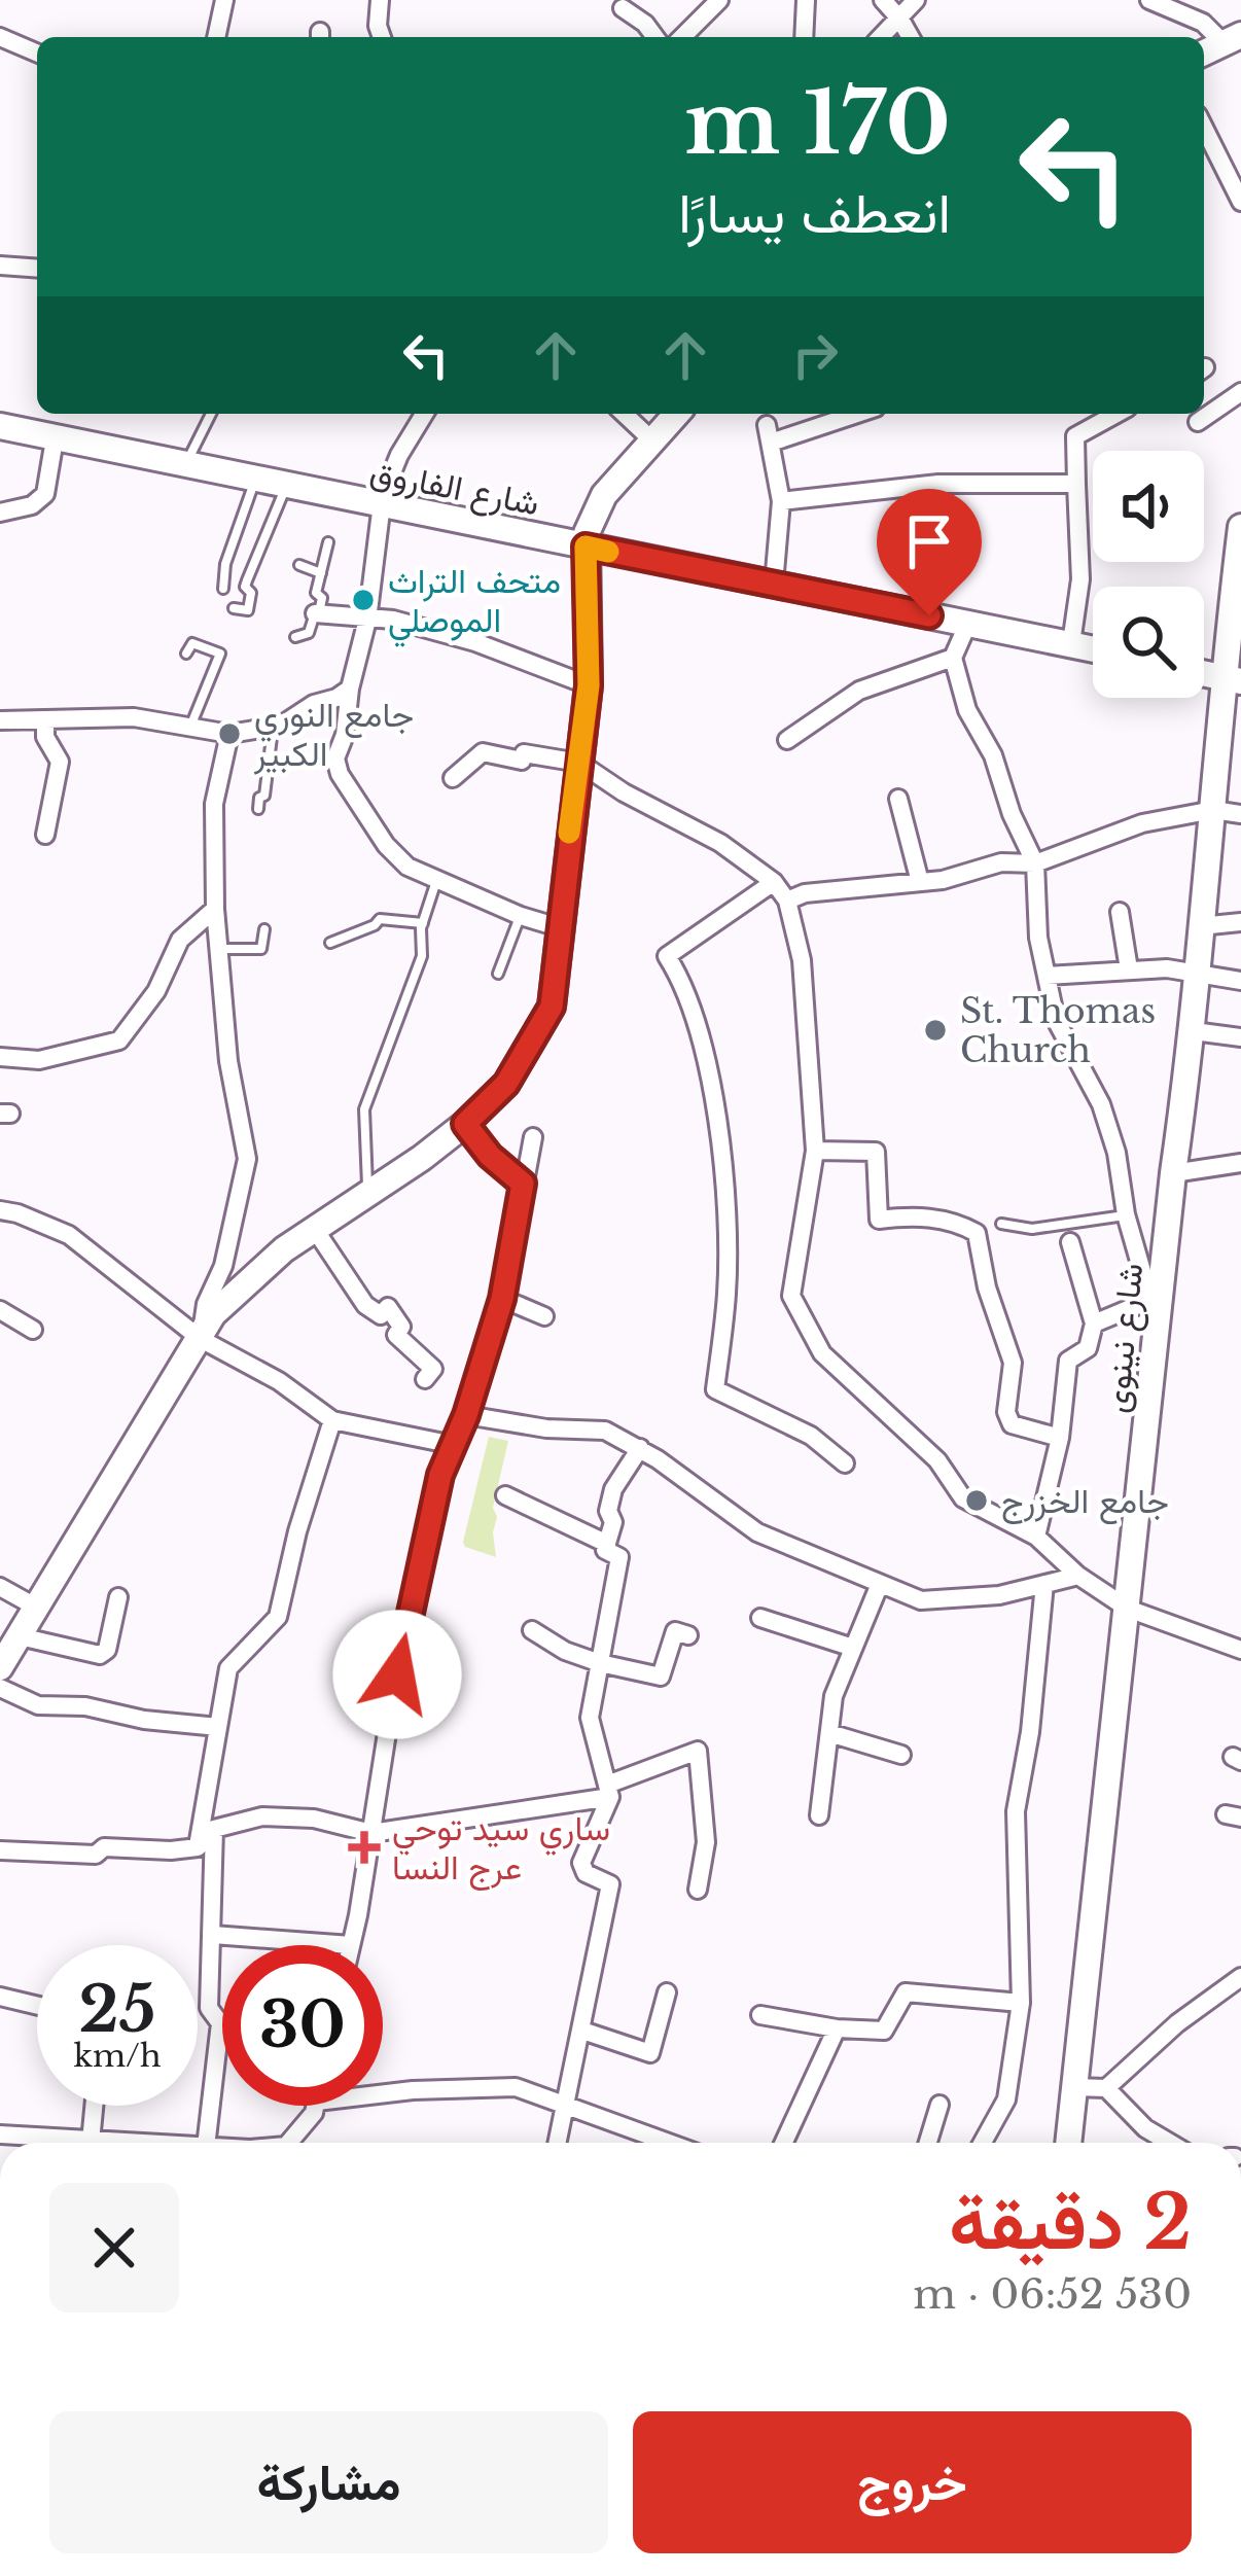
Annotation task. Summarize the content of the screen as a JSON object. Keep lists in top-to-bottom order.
{
  "streets": {
    "main road": ["شارع الفاروق", "شارع نينوى"]
  },
  "places": {
    "other": [
      "متحف التراث الموصلي",
      "جامع النوري الكبير",
      "St. Thomas Church",
      "جامع الخزرج"
    ],
    "health": ["ساري سيد توحي عرج النسا"]
  },
  "page": {
    "turn": ["170 m", "انعطف يسارًا"],
    "speed": "25 km/h",
    "limit": "30",
    "heading": ["2 دقيقة", "530 m · 06:52"],
    "buttons": ["خروج", "مشاركة"]
  }
}
